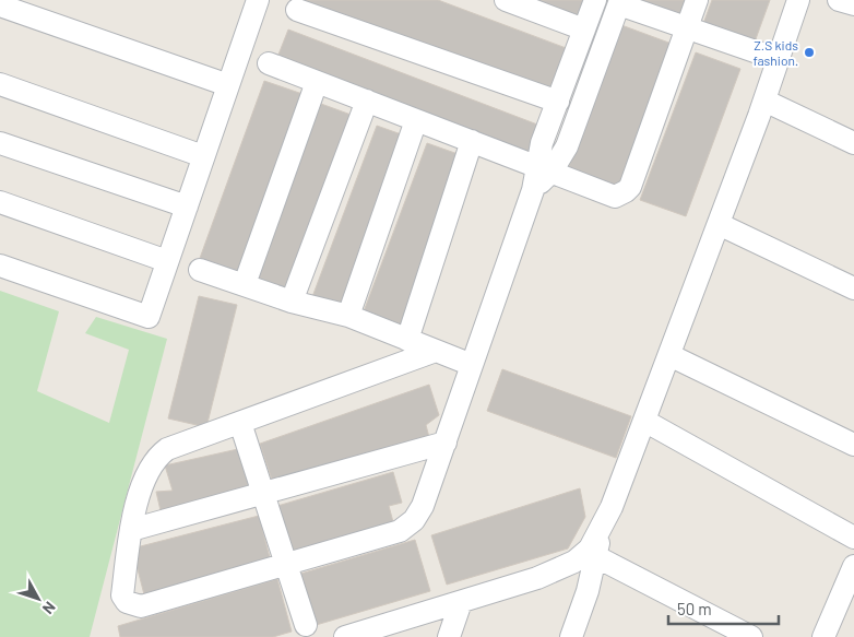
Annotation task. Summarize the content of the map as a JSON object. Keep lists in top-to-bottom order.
{
  "places": ["Z.S kids fashion."],
  "scale_bar": "50 m",
  "north": "bottom right"
}
